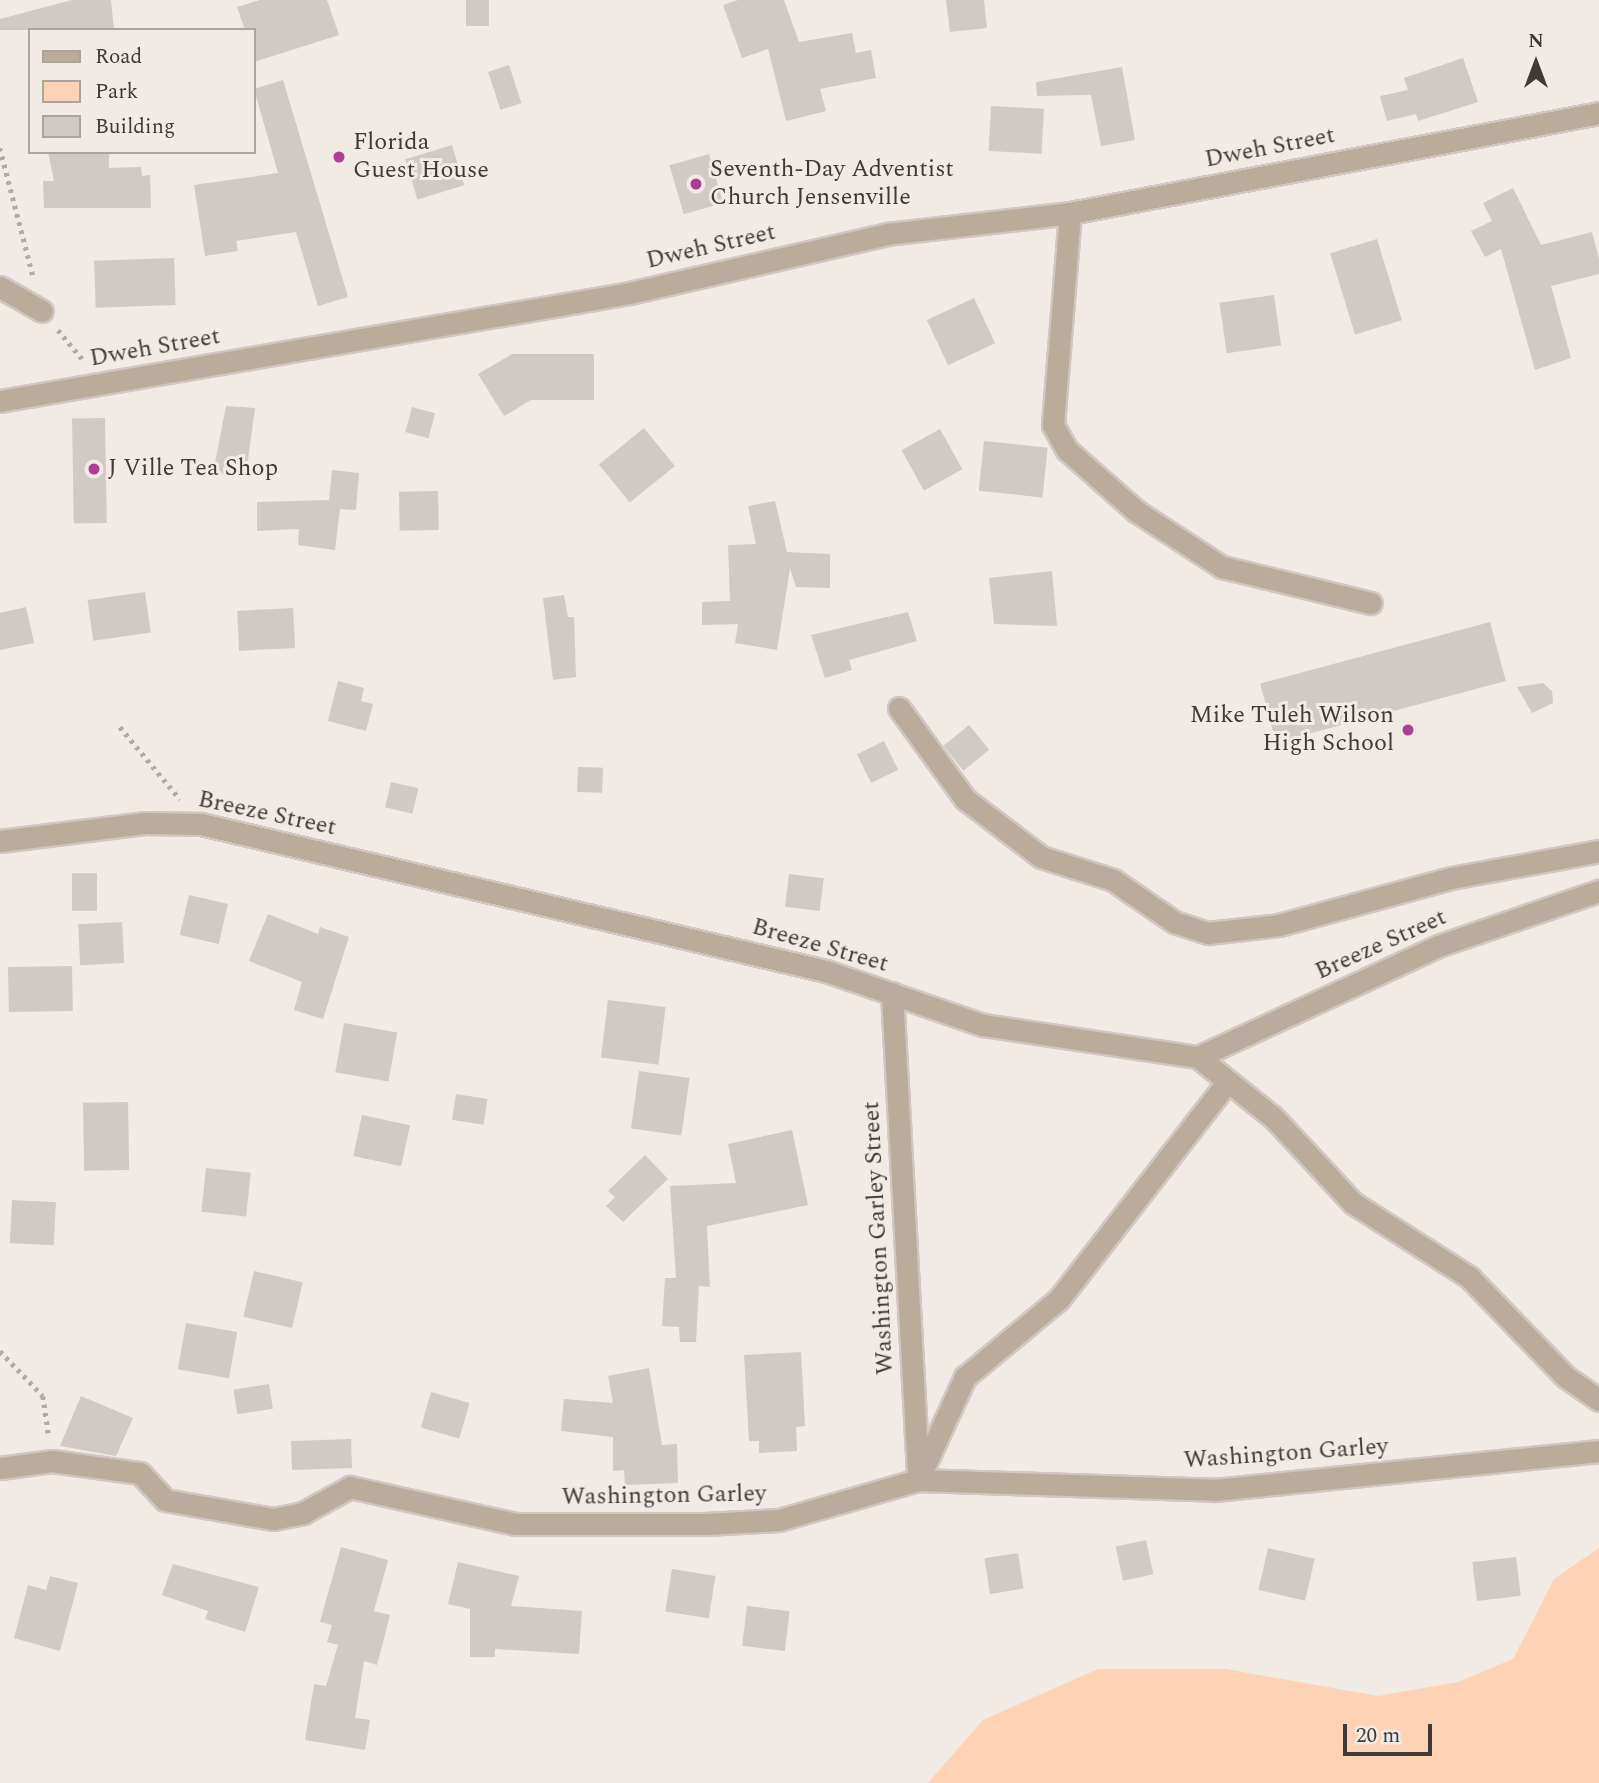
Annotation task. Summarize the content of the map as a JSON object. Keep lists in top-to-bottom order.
{
  "streets": {
    "street": [
      "Dweh Street",
      "Breeze Street",
      "Washington Garley Street",
      "Washington Garley"
    ]
  },
  "crossings": [
    ["Breeze Street", "Washington Garley Street"],
    ["Washington Garley Street", "Washington Garley"]
  ],
  "places": [
    "Florida Guest House",
    "Seventh-Day Adventist Church Jensenville",
    "J Ville Tea Shop",
    "Mike Tuleh Wilson High School"
  ],
  "legend": ["Road", "Park", "Building"],
  "scale_bar": "20 m",
  "north": "top"
}
